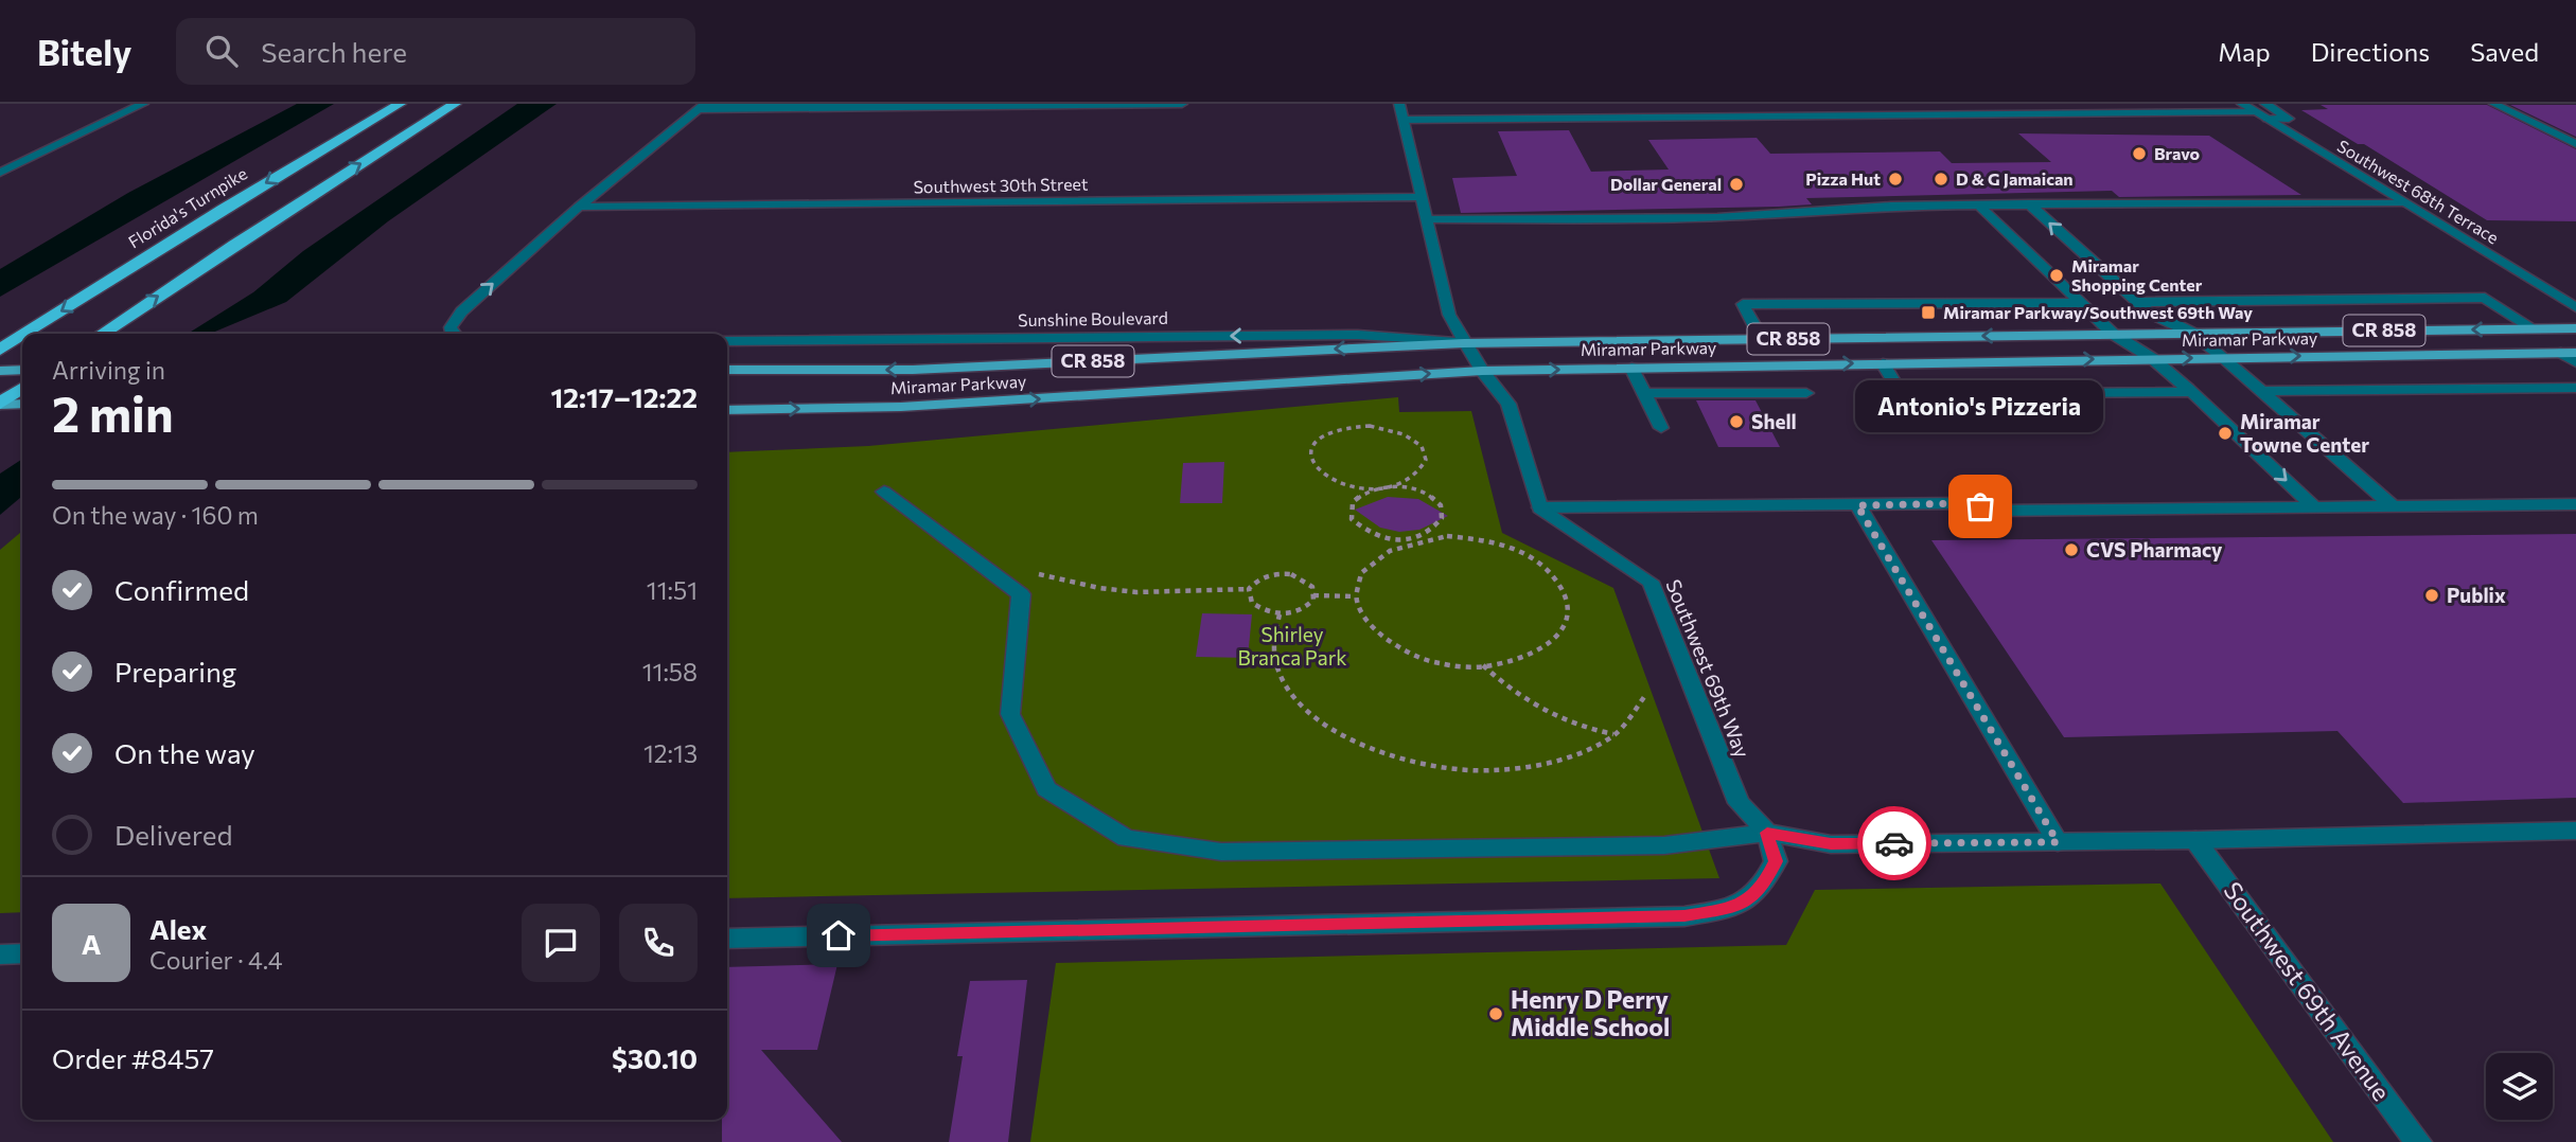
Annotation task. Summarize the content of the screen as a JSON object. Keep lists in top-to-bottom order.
{
  "streets": {
    "highway": ["Florida's Turnpike"],
    "main road": ["CR 858", "Miramar Parkway"],
    "street": [
      "Southwest 30th Street",
      "Southwest 68th Terrace",
      "Sunshine Boulevard",
      "Southwest 69th Way",
      "Southwest 69th Avenue"
    ]
  },
  "crossings": [
    ["Sunshine Boulevard", "Miramar Parkway"]
  ],
  "one_way": ["Sunshine Boulevard"],
  "parks": ["Shirley Branca Park"],
  "places": {
    "other": [
      "Bravo",
      "Pizza Hut",
      "D & G Jamaican",
      "Dollar General",
      "Miramar Shopping Center",
      "Shell",
      "Miramar Towne Center",
      "Antonio's Pizzeria",
      "CVS Pharmacy",
      "Publix",
      "Henry D Perry Middle School"
    ],
    "transit": ["Miramar Parkway/Southwest 69th Way"]
  },
  "page": {
    "header": "Bitely",
    "search": "Search here",
    "nav": ["Map", "Directions", "Saved"],
    "heading": ["2 min", "Arriving in", "12:17–12:22"],
    "panel": [
      "Alex",
      "Courier · 4.4",
      "Order #8457",
      "$30.10"
    ],
    "bubble": "Antonio's Pizzeria",
    "bar": "On the way · 160 m",
    "list": [
      ["Confirmed", "11:51"],
      ["Preparing", "11:58"],
      ["On the way", "12:13"],
      "Delivered"
    ],
    "round": "A"
  }
}
